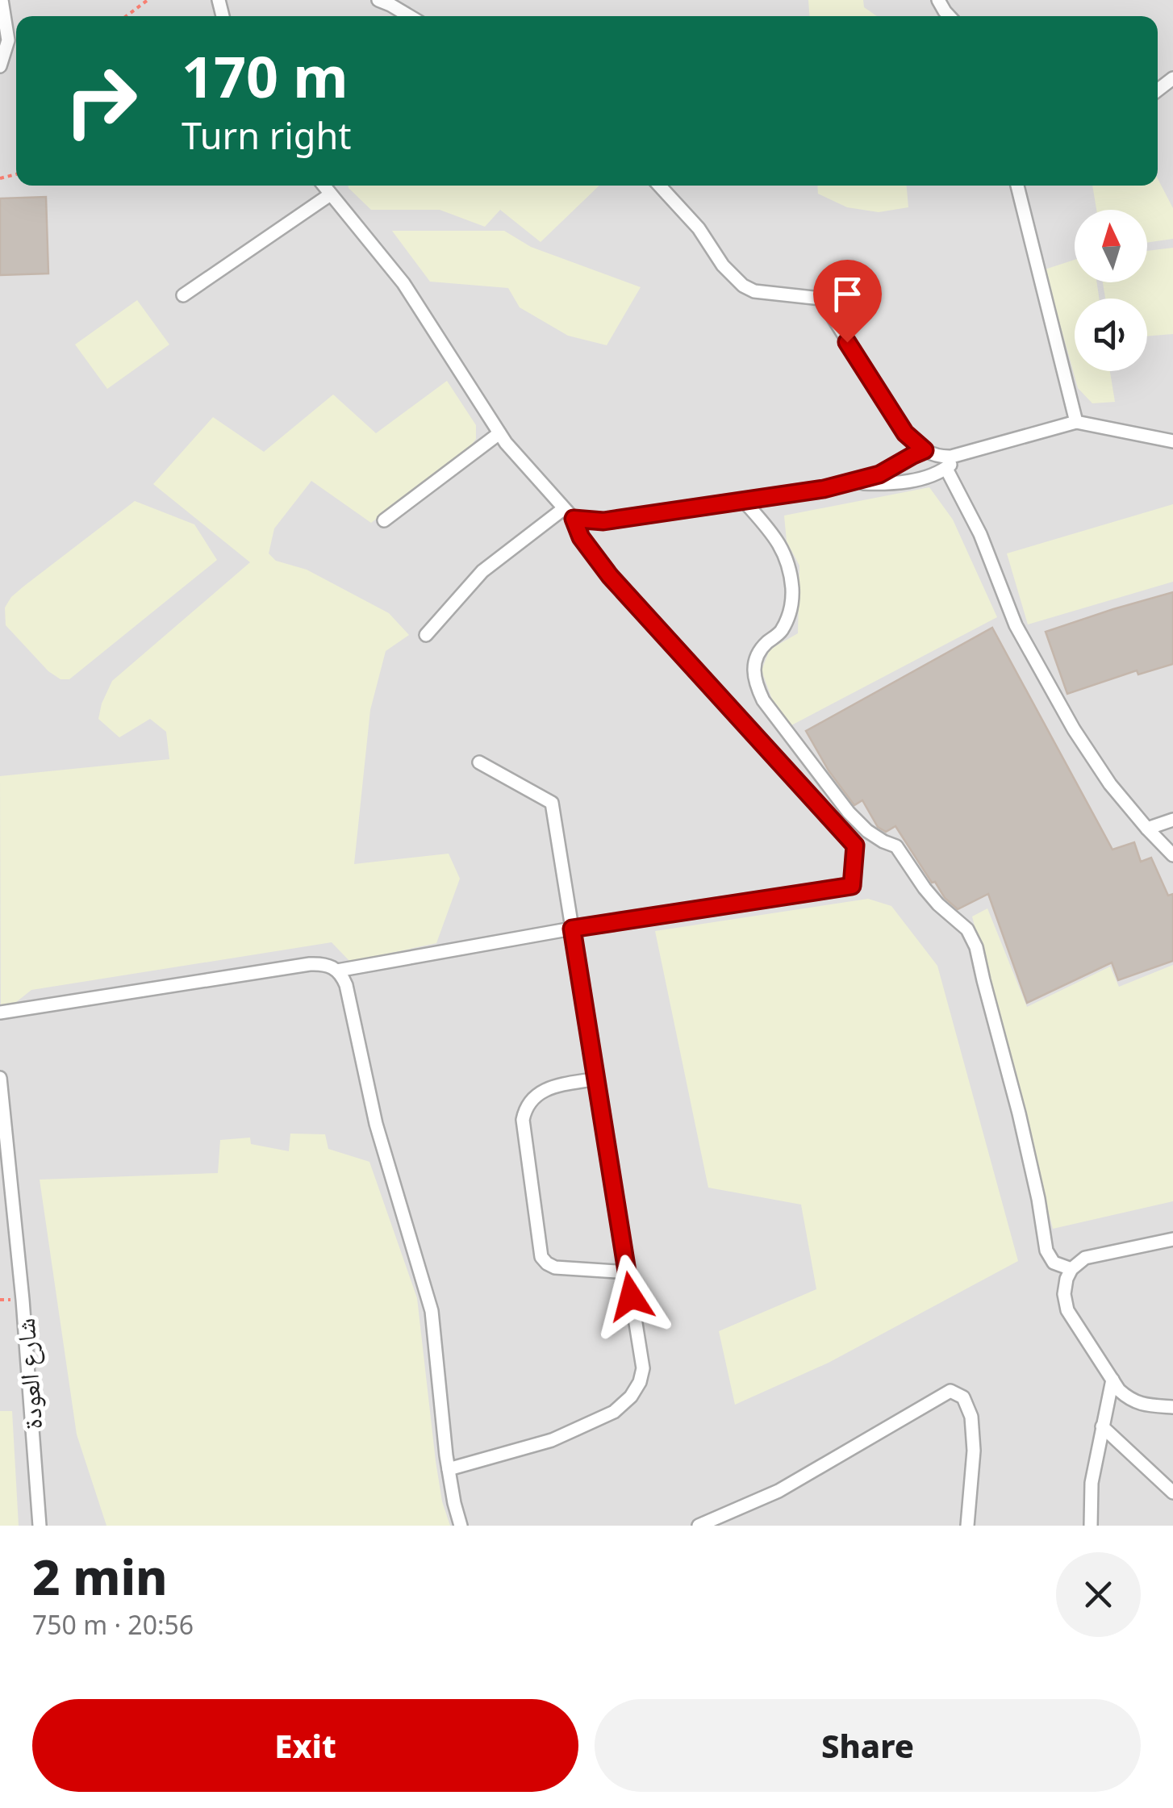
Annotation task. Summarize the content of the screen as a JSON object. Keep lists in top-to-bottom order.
{
  "streets": {
    "street": ["شارع العودة"]
  },
  "north": "top",
  "page": {
    "turn": ["170 m", "Turn right"],
    "heading": ["2 min", "750 m · 20:56"],
    "buttons": ["Exit", "Share"]
  }
}
